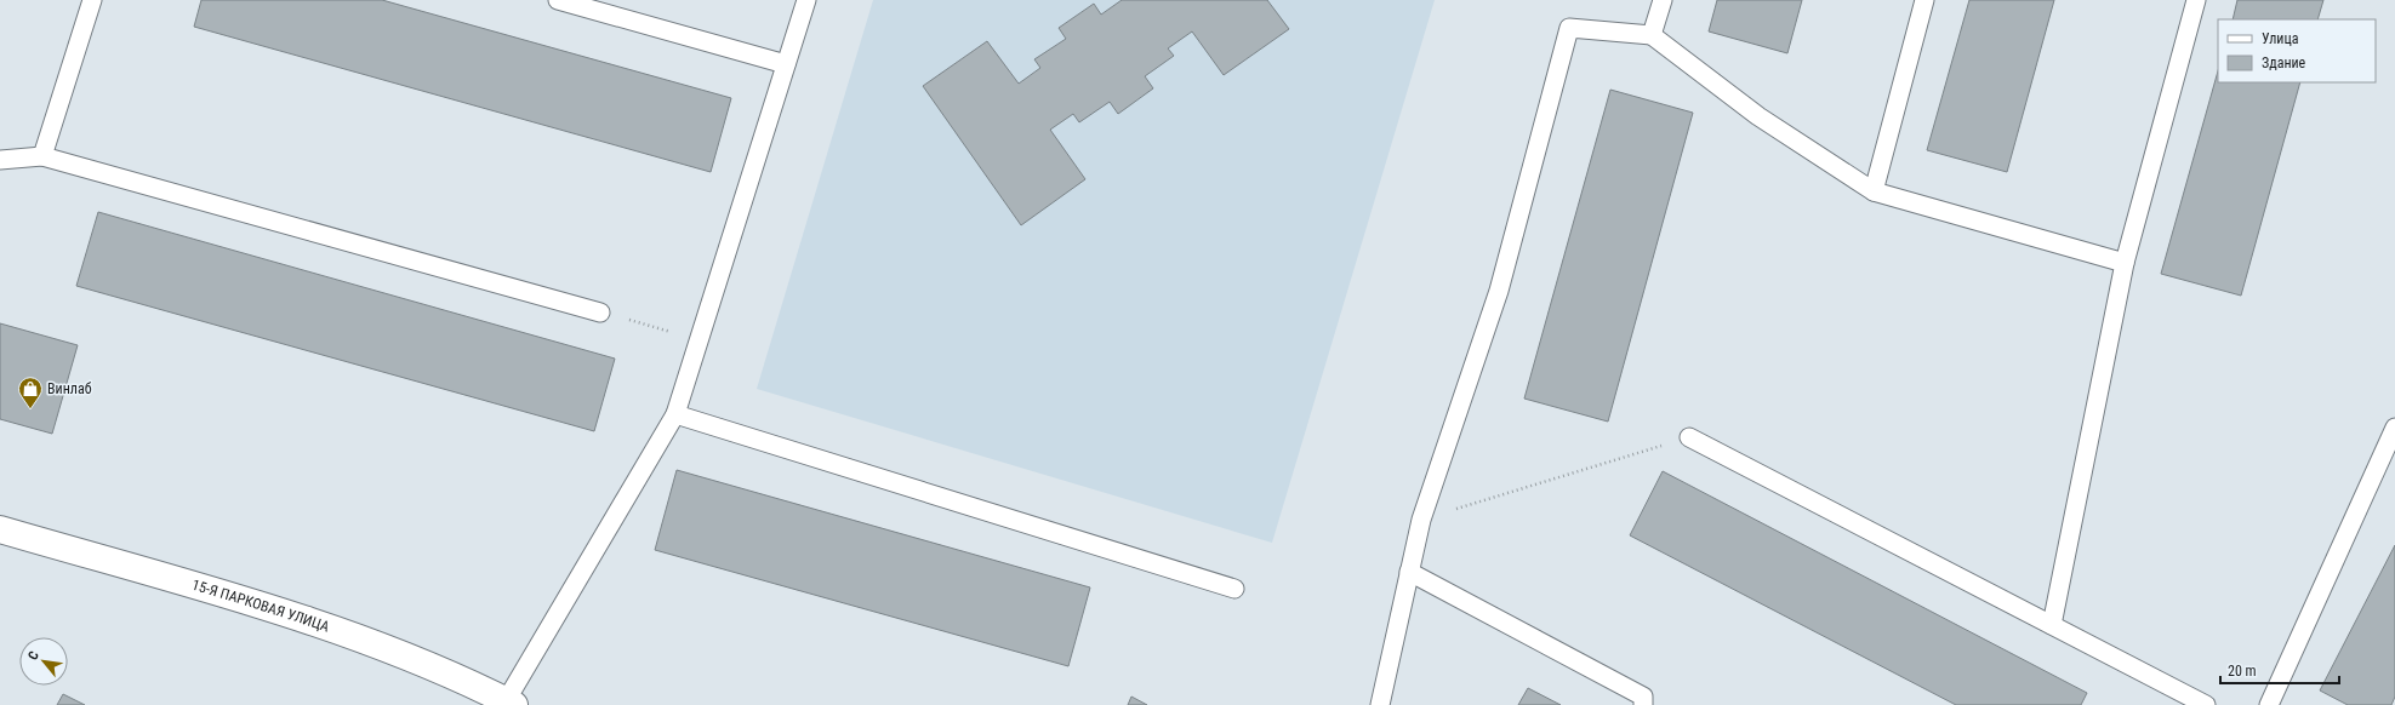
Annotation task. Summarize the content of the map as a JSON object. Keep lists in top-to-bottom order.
{
  "streets": {
    "street": ["15-Я ПАРКОВАЯ УЛИЦА"]
  },
  "places": {
    "shop": ["Винлаб"]
  },
  "legend": ["Улица", "Здание"],
  "scale_bar": "20 m",
  "north": "top left"
}
